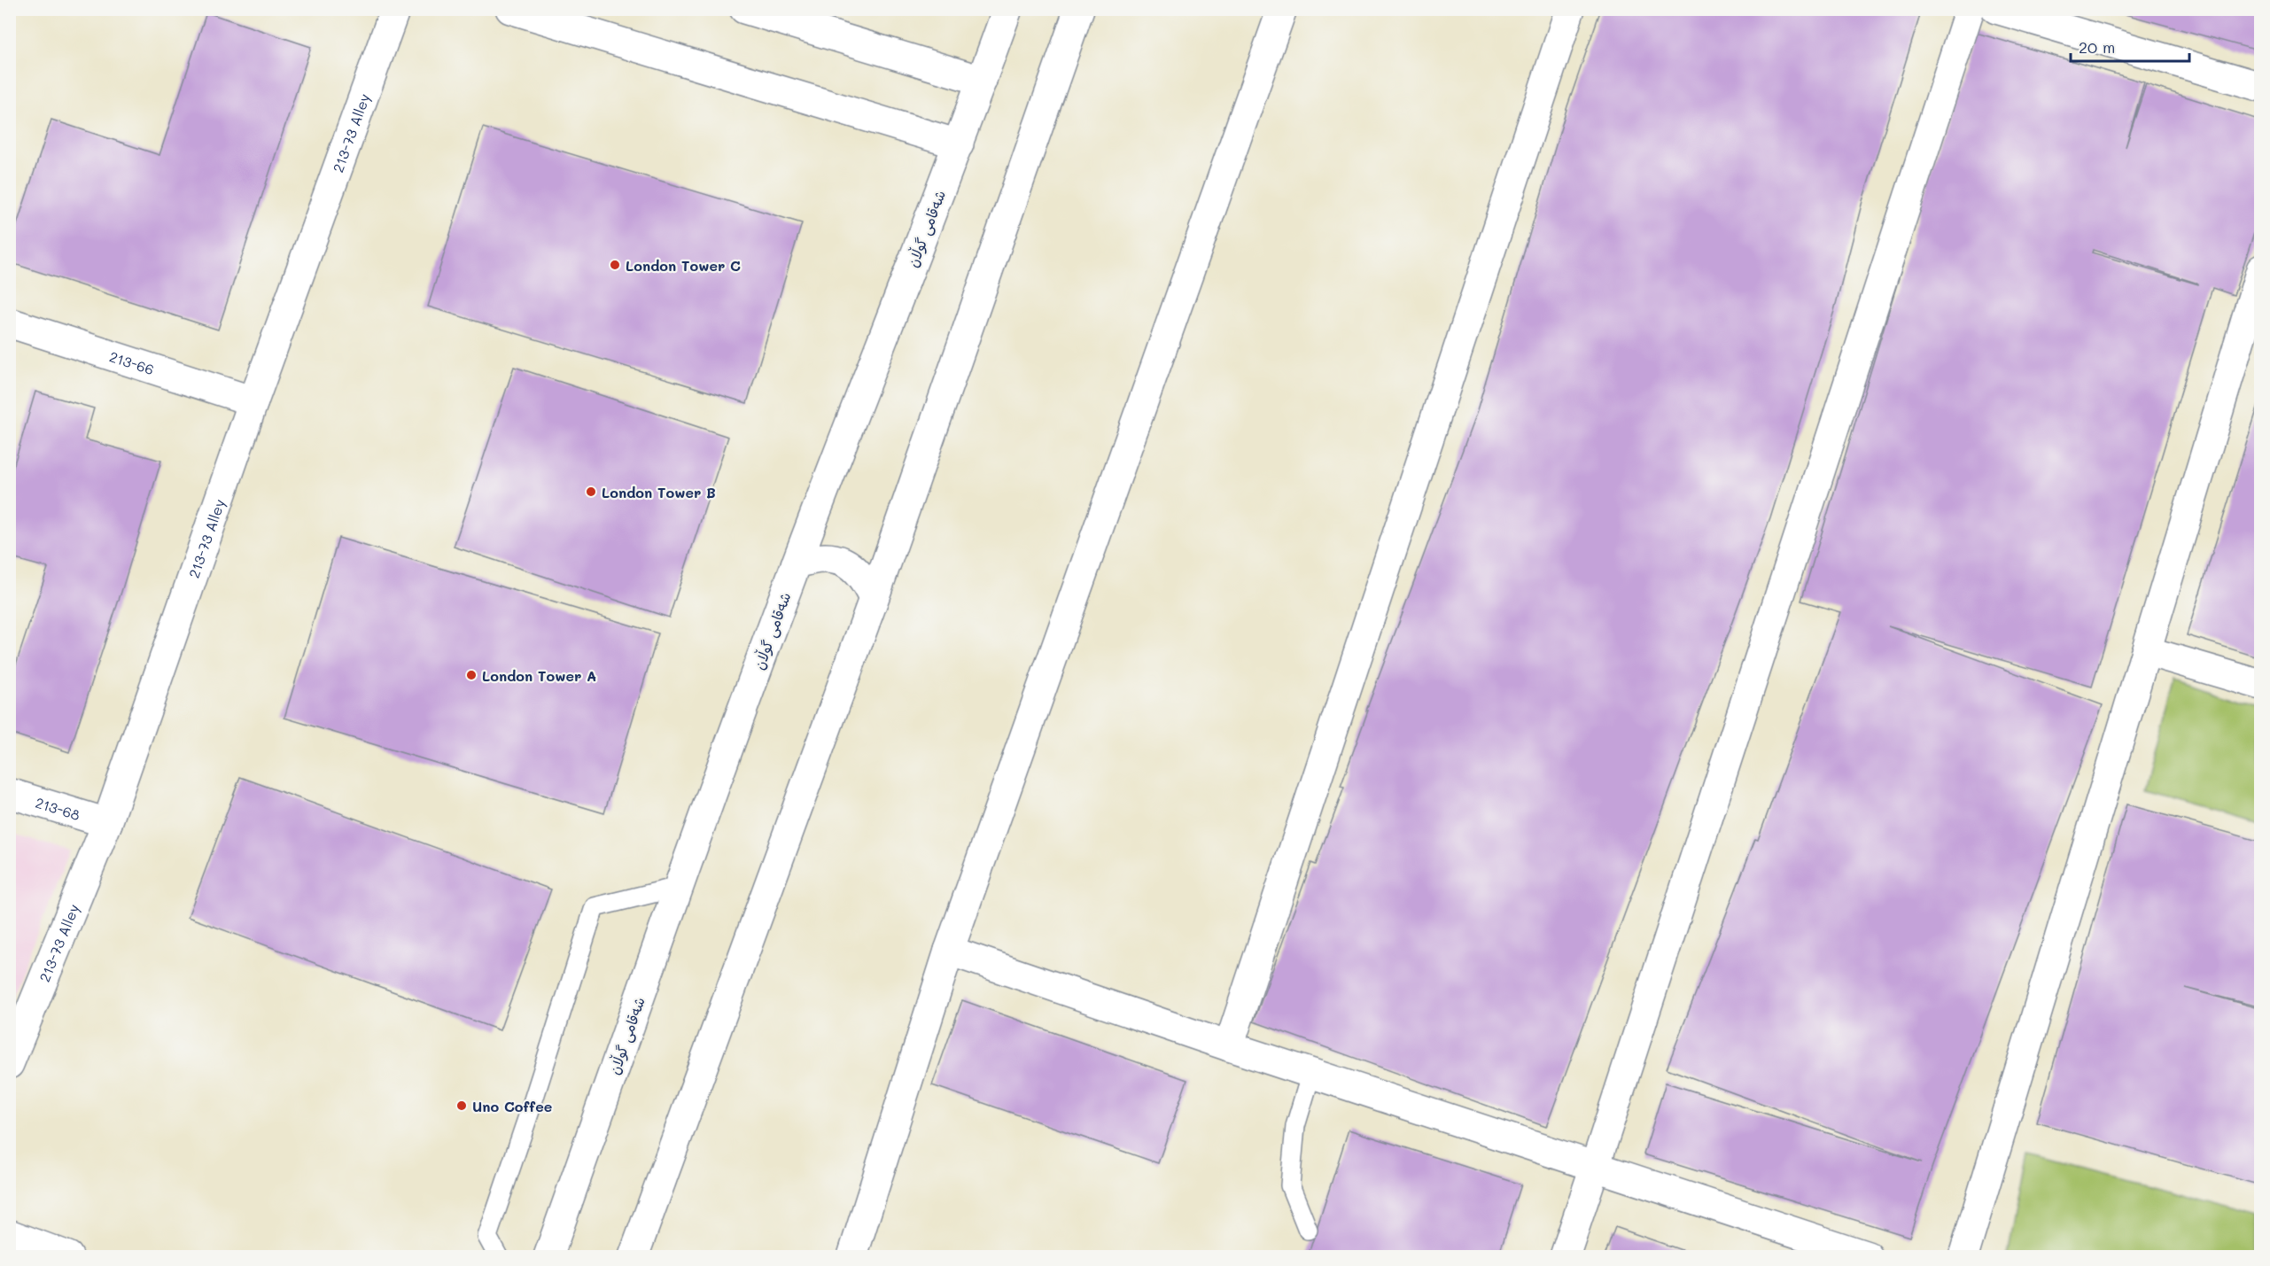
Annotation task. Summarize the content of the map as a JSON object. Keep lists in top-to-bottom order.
{
  "streets": {
    "street": [
      "213-73 Alley",
      "شەقامی گوڵان",
      "213-66",
      "213-68"
    ]
  },
  "crossings": [
    ["213-73 Alley", "213-66"],
    ["213-73 Alley", "213-68"]
  ],
  "places": [
    "London Tower C",
    "London Tower B",
    "London Tower A",
    "Uno Coffee"
  ],
  "scale_bar": "20 m"
}
